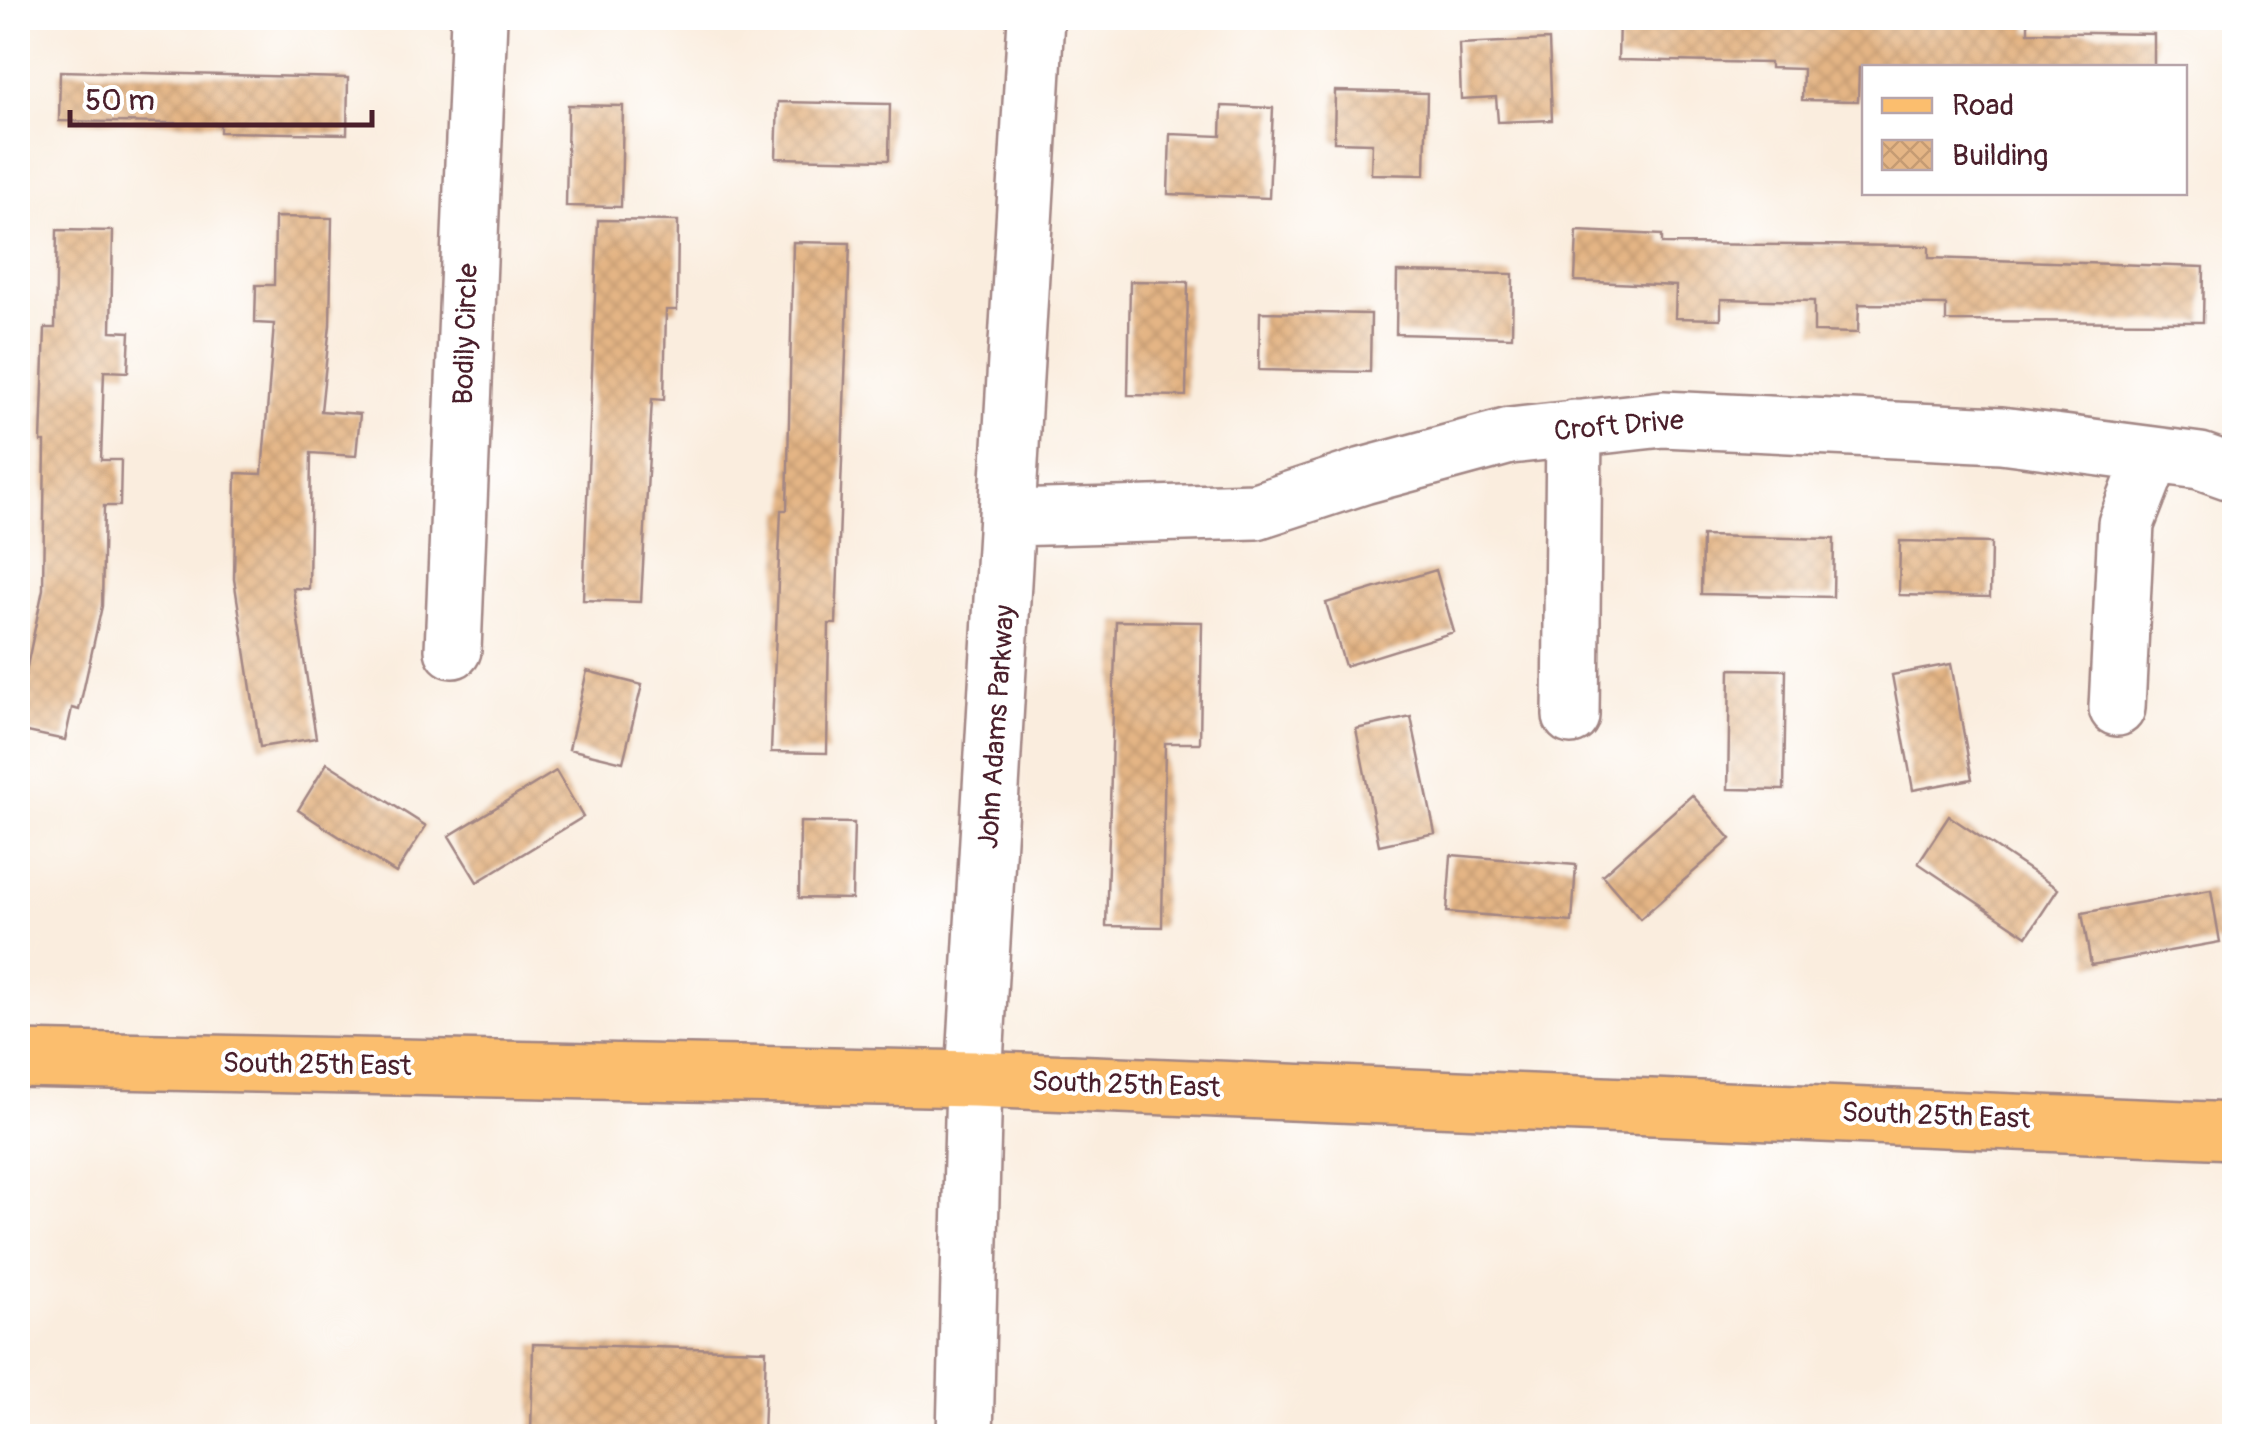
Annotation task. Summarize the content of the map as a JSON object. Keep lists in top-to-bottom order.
{
  "streets": {
    "main road": ["South 25th East"],
    "street": ["Bodily Circle", "Croft Drive", "John Adams Parkway"]
  },
  "crossings": [
    ["Croft Drive", "John Adams Parkway"],
    ["John Adams Parkway", "South 25th East"]
  ],
  "legend": ["Road", "Building"],
  "scale_bar": "50 m"
}
